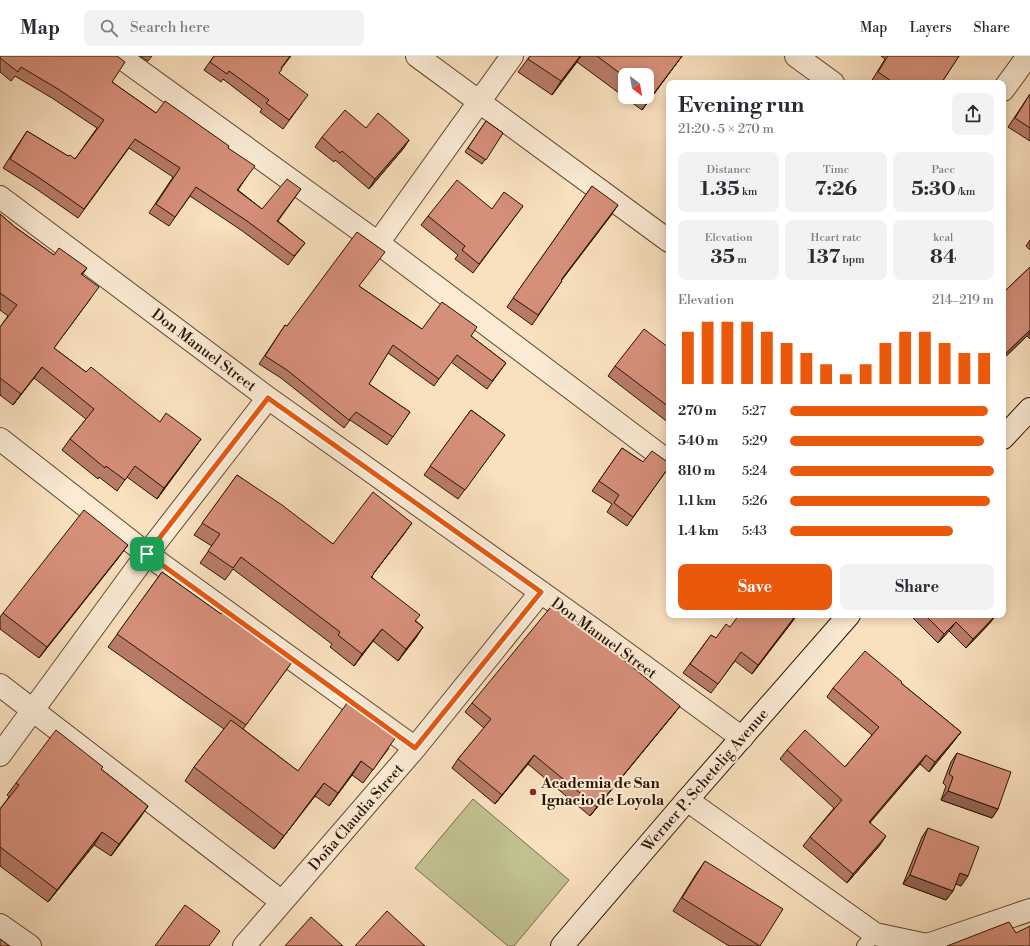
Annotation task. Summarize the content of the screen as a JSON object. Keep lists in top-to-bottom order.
{
  "streets": {
    "street": ["Don Manuel Street", "Werner P. Schetelig Avenue", "Doña Claudia Street"]
  },
  "crossings": [
    ["Don Manuel Street", "Werner P. Schetelig Avenue"],
    ["Don Manuel Street", "Doña Claudia Street"]
  ],
  "places": ["Academia de San Ignacio de Loyola"],
  "north": "bottom right",
  "page": {
    "header": "Map",
    "search": "Search here",
    "nav": ["Map", "Layers", "Share"],
    "heading": ["Evening run", "21:20 · 5 × 270 m"],
    "stats": [
      ["Distance", "1.35 km"],
      ["Time", "7:26"],
      ["Pace", "5:30 /km"],
      ["Elevation", "35 m"],
      ["Heart rate", "137 bpm"],
      ["kcal", "84"]
    ],
    "chart": ["Elevation", "214–219 m"],
    "list": [
      {
        "name": "270 m",
        "note": "5:27"
      },
      {
        "name": "540 m",
        "note": "5:29"
      },
      {
        "name": "810 m",
        "note": "5:24"
      },
      {
        "name": "1.1 km",
        "note": "5:26"
      },
      {
        "name": "1.4 km",
        "note": "5:43"
      }
    ],
    "buttons": ["Save", "Share"]
  }
}
